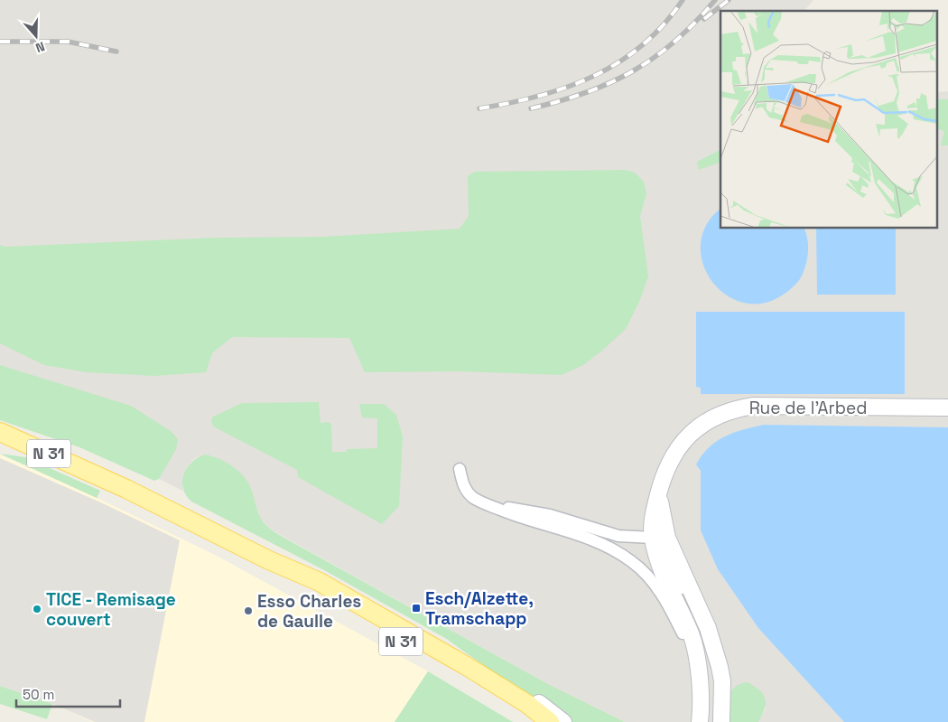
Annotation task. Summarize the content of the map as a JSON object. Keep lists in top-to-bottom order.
{
  "streets": {
    "main road": ["Rue de l'Arbed", "N 31"]
  },
  "places": {
    "transit": ["Esch/Alzette, Tramschapp"],
    "other": ["TICE - Remisage couvert", "Esso Charles de Gaulle"]
  },
  "scale_bar": "50 m",
  "north": "bottom"
}
